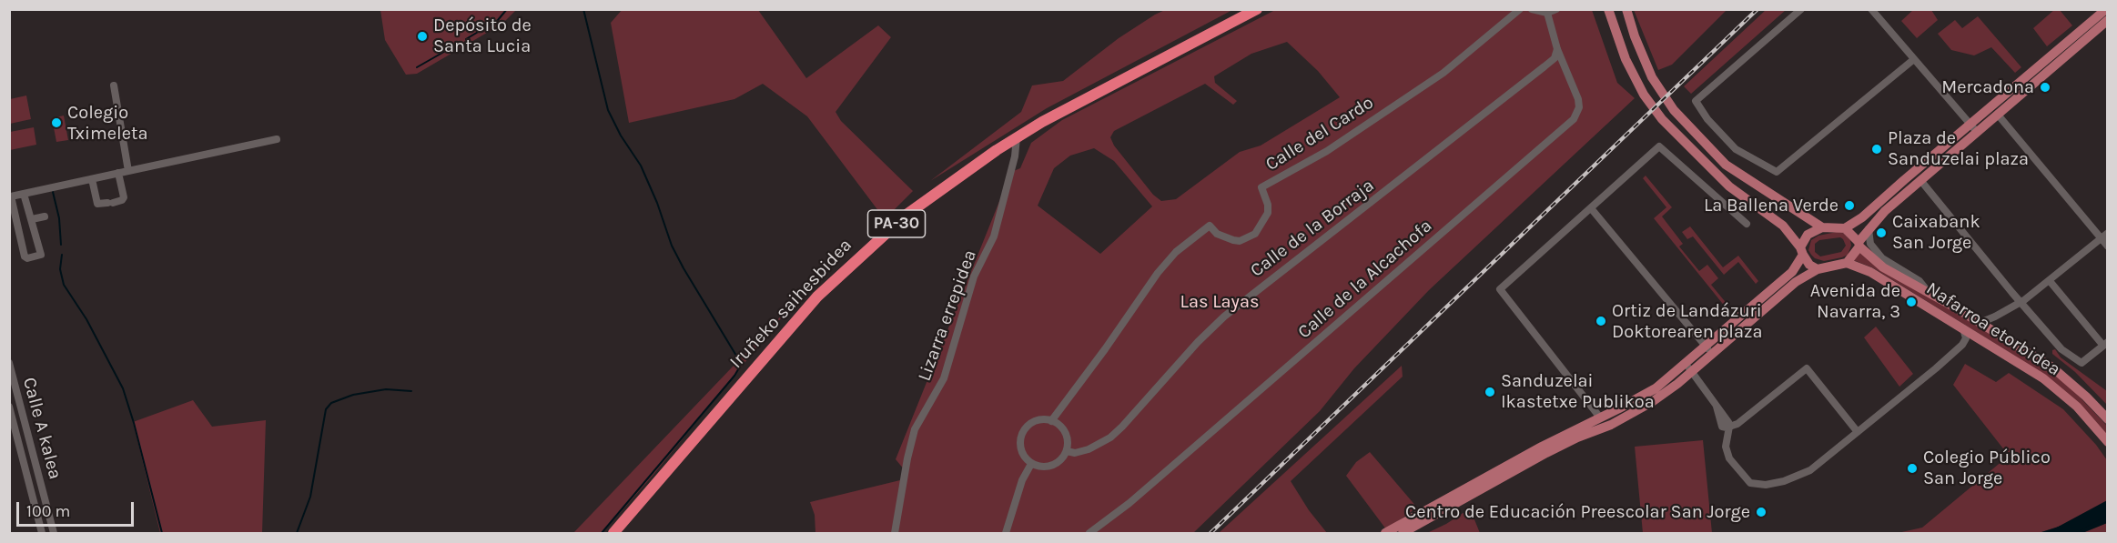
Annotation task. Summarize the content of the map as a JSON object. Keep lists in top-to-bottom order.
{
  "streets": {
    "highway": ["PA-30", "Iruñeko saihesbidea"],
    "main road": ["Nafarroa etorbidea"],
    "street": [
      "Calle del Cardo",
      "Calle de la Borraja",
      "Calle de la Alcachofa",
      "Lizarra errepidea",
      "Calle A kalea"
    ]
  },
  "crossings": [
    ["Calle del Cardo", "Calle de la Borraja"],
    ["Calle de la Borraja", "Calle de la Alcachofa"],
    ["Iruñeko saihesbidea", "Lizarra errepidea"]
  ],
  "parks": ["Las Layas"],
  "places": [
    "Depósito de Santa Lucia",
    "Mercadona",
    "Colegio Tximeleta",
    "Plaza de Sanduzelai plaza",
    "La Ballena Verde",
    "Caixabank San Jorge",
    "Avenida de Navarra, 3",
    "Ortiz de Landázuri Doktorearen plaza",
    "Sanduzelai Ikastetxe Publikoa",
    "Colegio Público San Jorge",
    "Centro de Educación Preescolar San Jorge"
  ],
  "scale_bar": "100 m"
}
